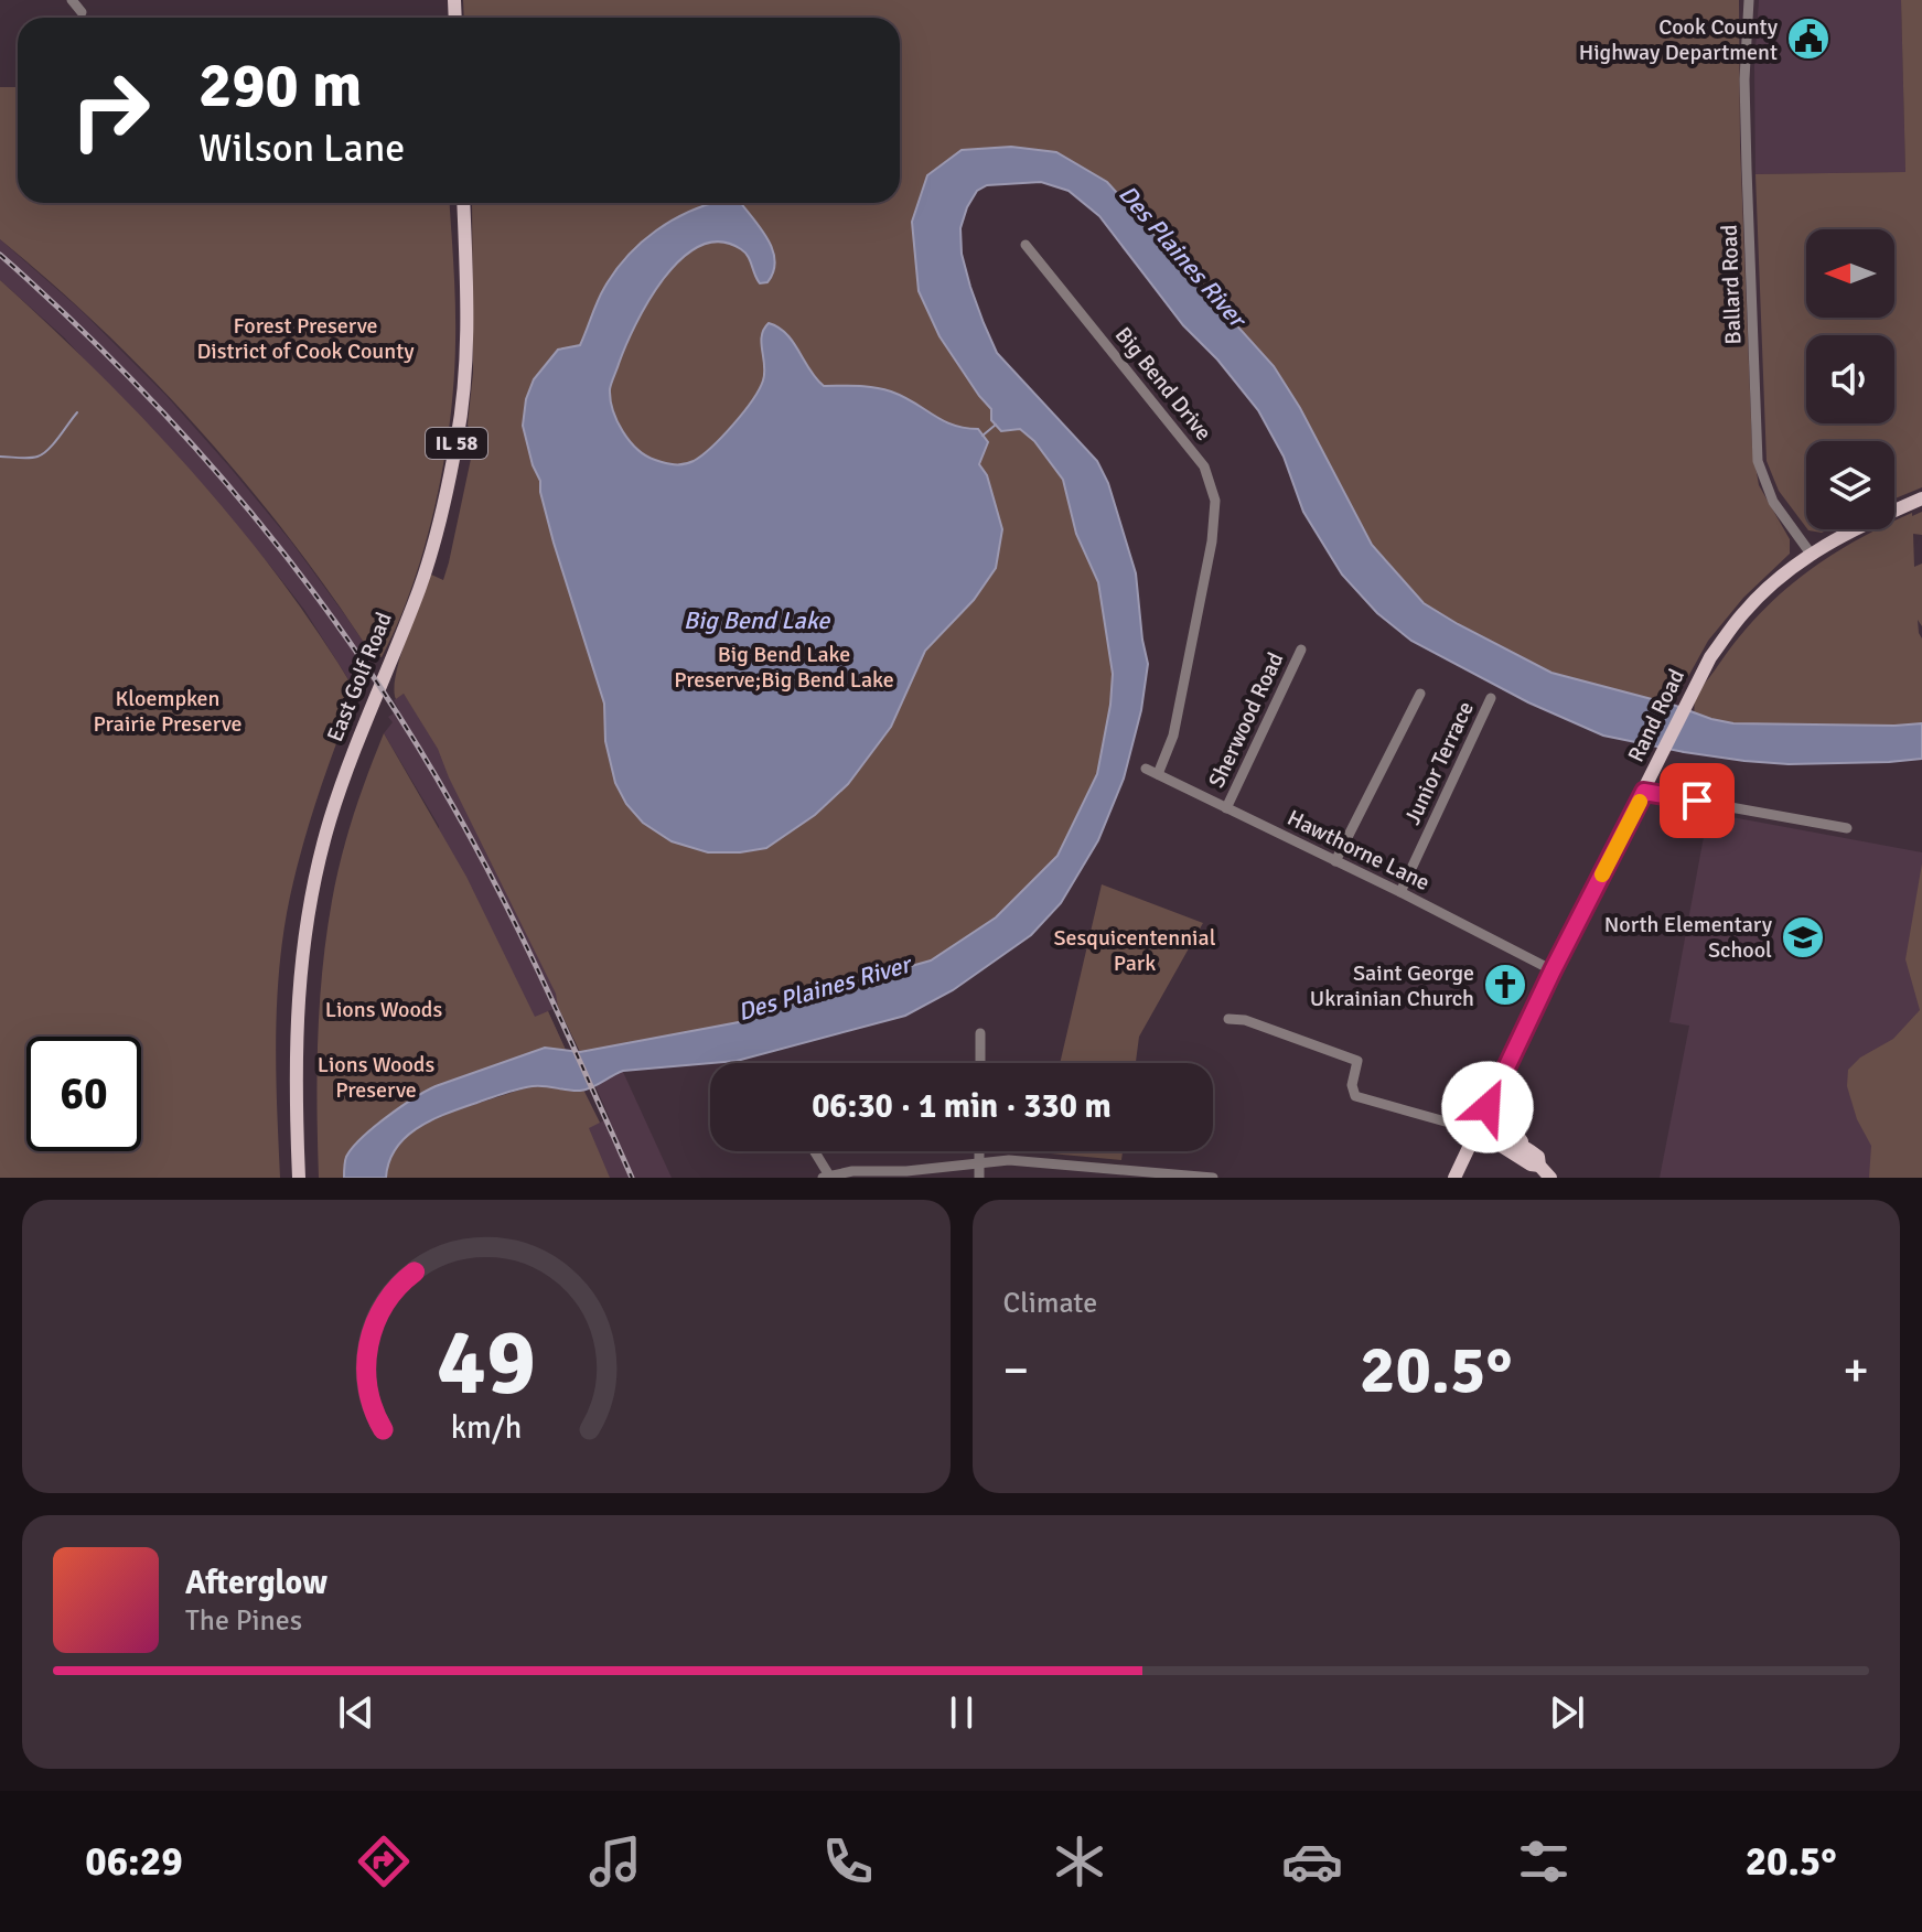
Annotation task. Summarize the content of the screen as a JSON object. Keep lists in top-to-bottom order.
{
  "streets": {
    "main road": ["IL 58", "East Golf Road", "Rand Road"],
    "street": [
      "Ballard Road",
      "Big Bend Drive",
      "Sherwood Road",
      "Junior Terrace",
      "Hawthorne Lane"
    ]
  },
  "crossings": [
    ["Ballard Road", "Rand Road"],
    ["Big Bend Drive", "Hawthorne Lane"],
    ["Rand Road", "Hawthorne Lane"],
    ["Sherwood Road", "Hawthorne Lane"],
    ["Junior Terrace", "Hawthorne Lane"]
  ],
  "water": ["Des Plaines River", "Big Bend Lake"],
  "parks": [
    "Forest Preserve District of Cook County",
    "Big Bend Lake Preserve;Big Bend Lake",
    "Kloempken Prairie Preserve",
    "Sesquicentennial Park",
    "Lions Woods",
    "Lions Woods Preserve"
  ],
  "places": {
    "public building": ["Cook County Highway Department"],
    "school or university": ["North Elementary School"],
    "church": ["Saint George Ukrainian Church"]
  },
  "north": "left",
  "page": {
    "turn": ["290 m", "Wilson Lane"],
    "limit": "60",
    "trip": "06:30 · 1 min · 330 m",
    "tile": "Climate",
    "heat": ["−", "20.5°", "+"],
    "song": ["Afterglow", "The Pines"],
    "tabs": ["06:29", "20.5°"],
    "gauge": ["49", "km/h"]
  }
}
